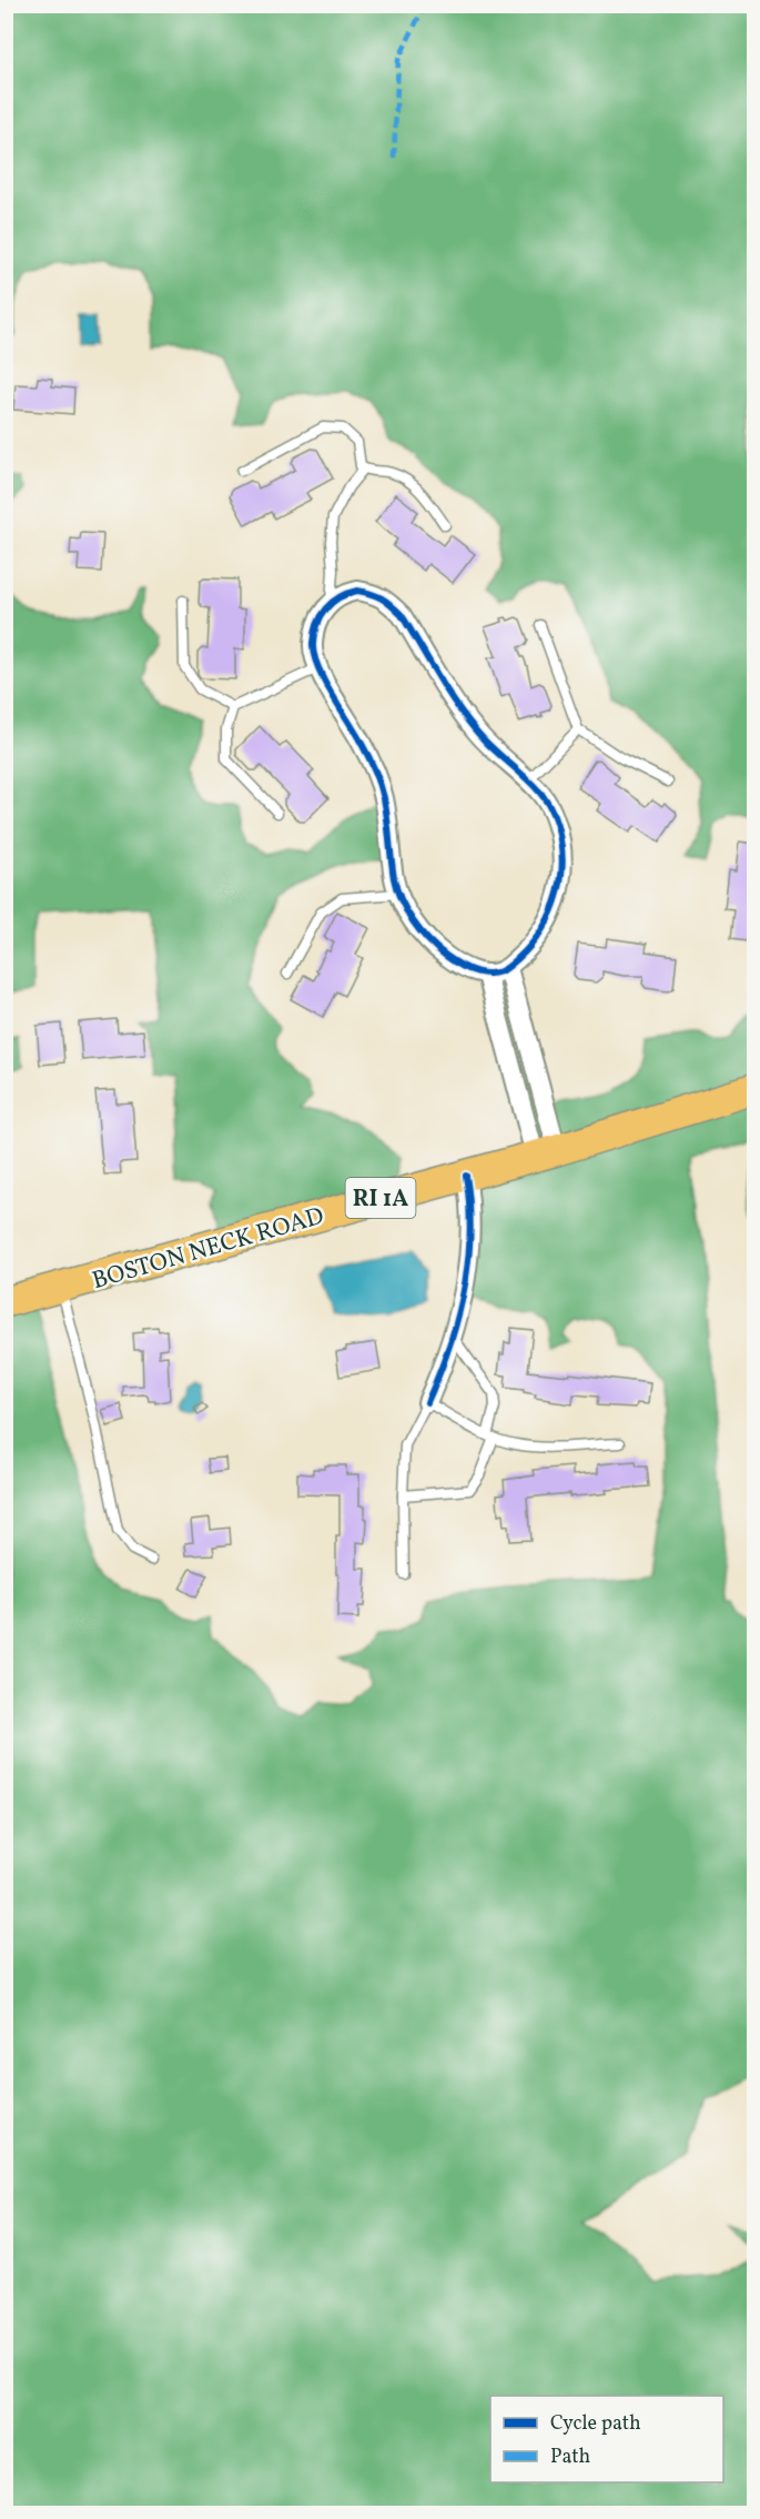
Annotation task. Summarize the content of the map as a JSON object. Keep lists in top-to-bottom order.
{
  "streets": {
    "main road": ["RI 1A", "BOSTON NECK ROAD"]
  },
  "legend": ["Cycle path", "Path"]
}
